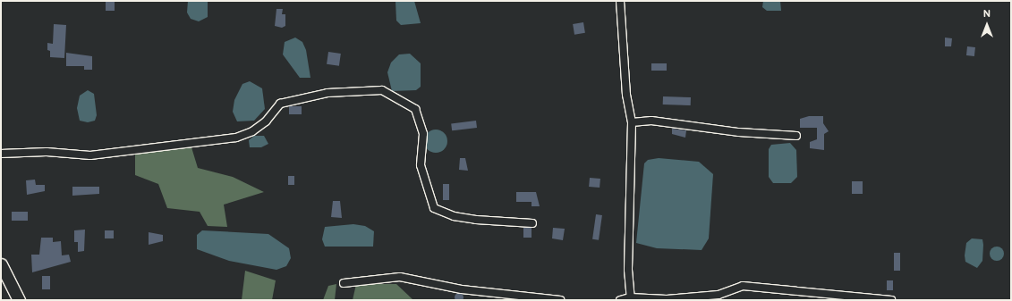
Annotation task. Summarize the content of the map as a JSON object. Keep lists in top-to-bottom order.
{
  "north": "top"
}
